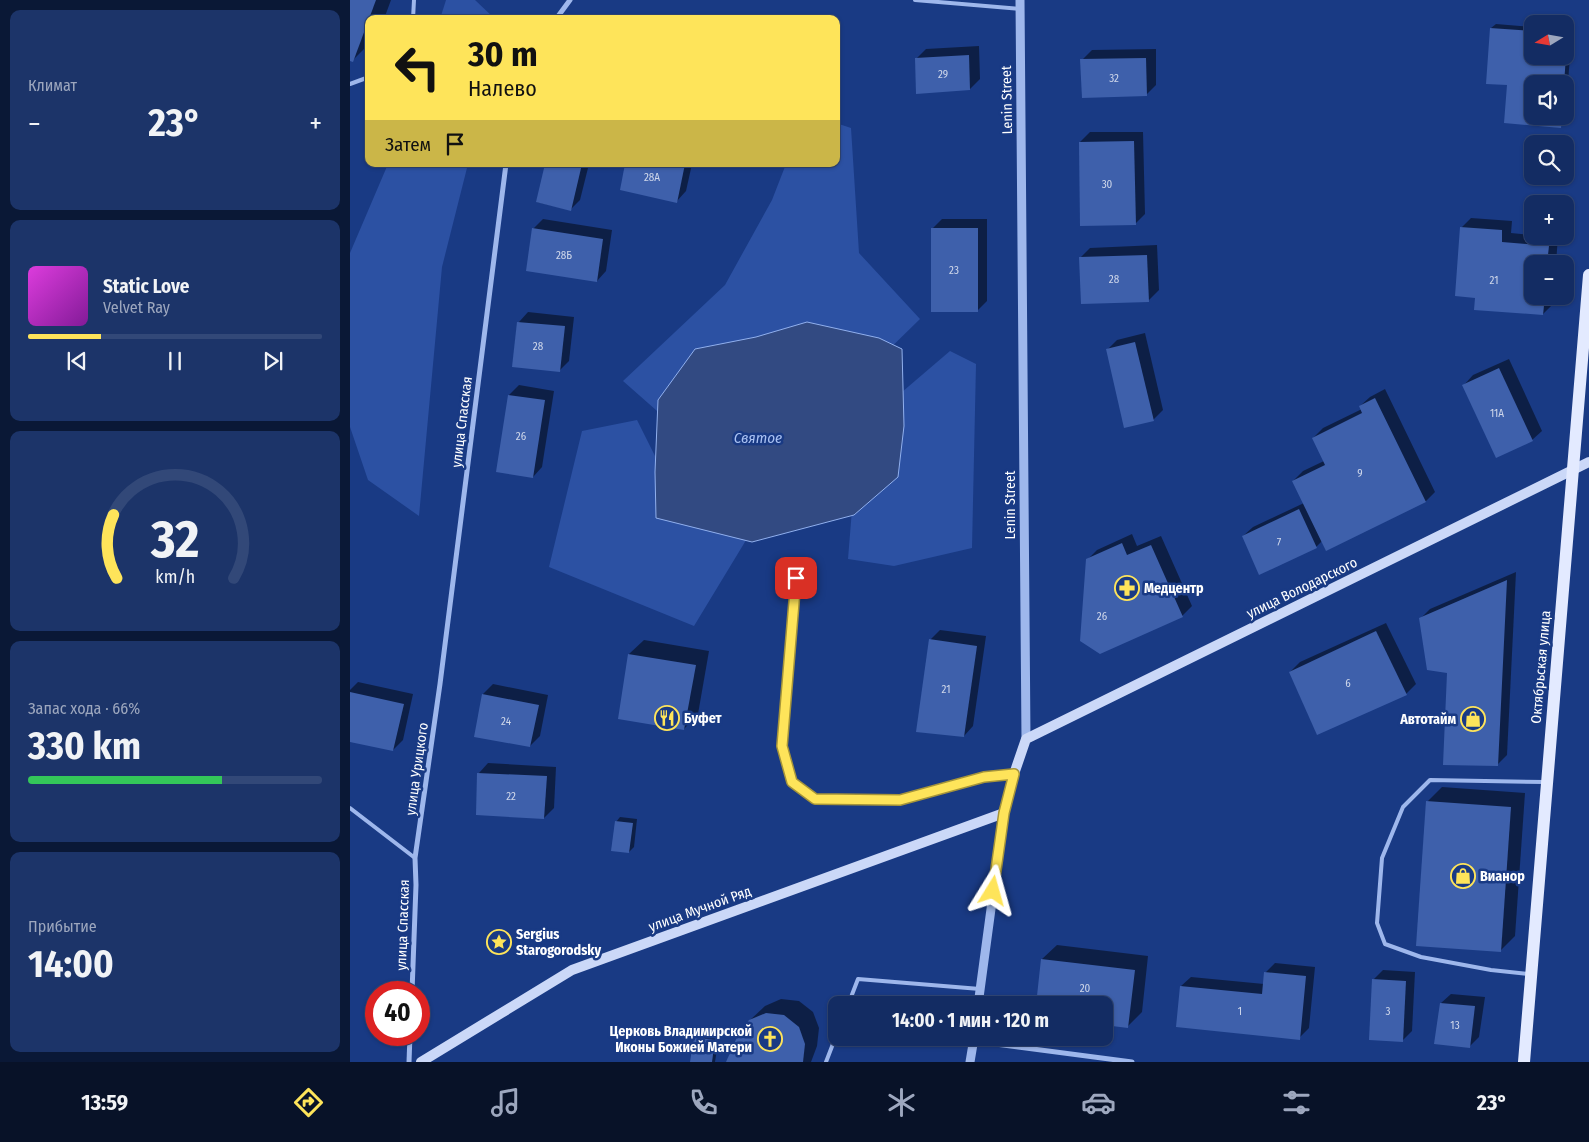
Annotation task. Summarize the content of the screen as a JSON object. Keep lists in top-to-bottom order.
{
  "streets": {
    "main road": [
      "Lenin Street",
      "улица Володарского",
      "Октябрьская улица",
      "улица Мучной Ряд"
    ],
    "street": ["улица Спасская", "улица Урицкого"]
  },
  "crossings": [
    ["Lenin Street", "улица Володарского"],
    ["Lenin Street", "улица Мучной Ряд"],
    ["улица Спасская", "улица Урицкого"],
    ["улица Володарского", "Октябрьская улица"]
  ],
  "water": ["Святое"],
  "places": {
    "pharmacy": ["Медцентр"],
    "restaurant": ["Буфет"],
    "shop": ["Автотайм", "Вианор"],
    "place": ["Sergius Starogorodsky"],
    "church": ["Церковь Владимирской Иконы Божией Матери"]
  },
  "house_numbers": [
    "29",
    "32",
    "28А",
    "30",
    "28Б",
    "23",
    "28",
    "21",
    "28",
    "11А",
    "26",
    "9",
    "7",
    "26",
    "6",
    "21",
    "24",
    "22",
    "20",
    "1",
    "3",
    "13"
  ],
  "north": "left",
  "page": {
    "tile": [
      "Климат",
      ["Запас хода · 66%", "330 km"],
      ["Прибытие", "14:00"]
    ],
    "map_buttons": ["+", "−"],
    "turn": ["30 m", "Налево"],
    "heat": ["−", "23°", "+"],
    "then": "Затем",
    "song": ["Static Love", "Velvet Ray"],
    "limit": "40",
    "trip": "14:00 · 1 мин · 120 m",
    "tabs": ["13:59", "23°"],
    "gauge": ["32", "km/h"]
  }
}
